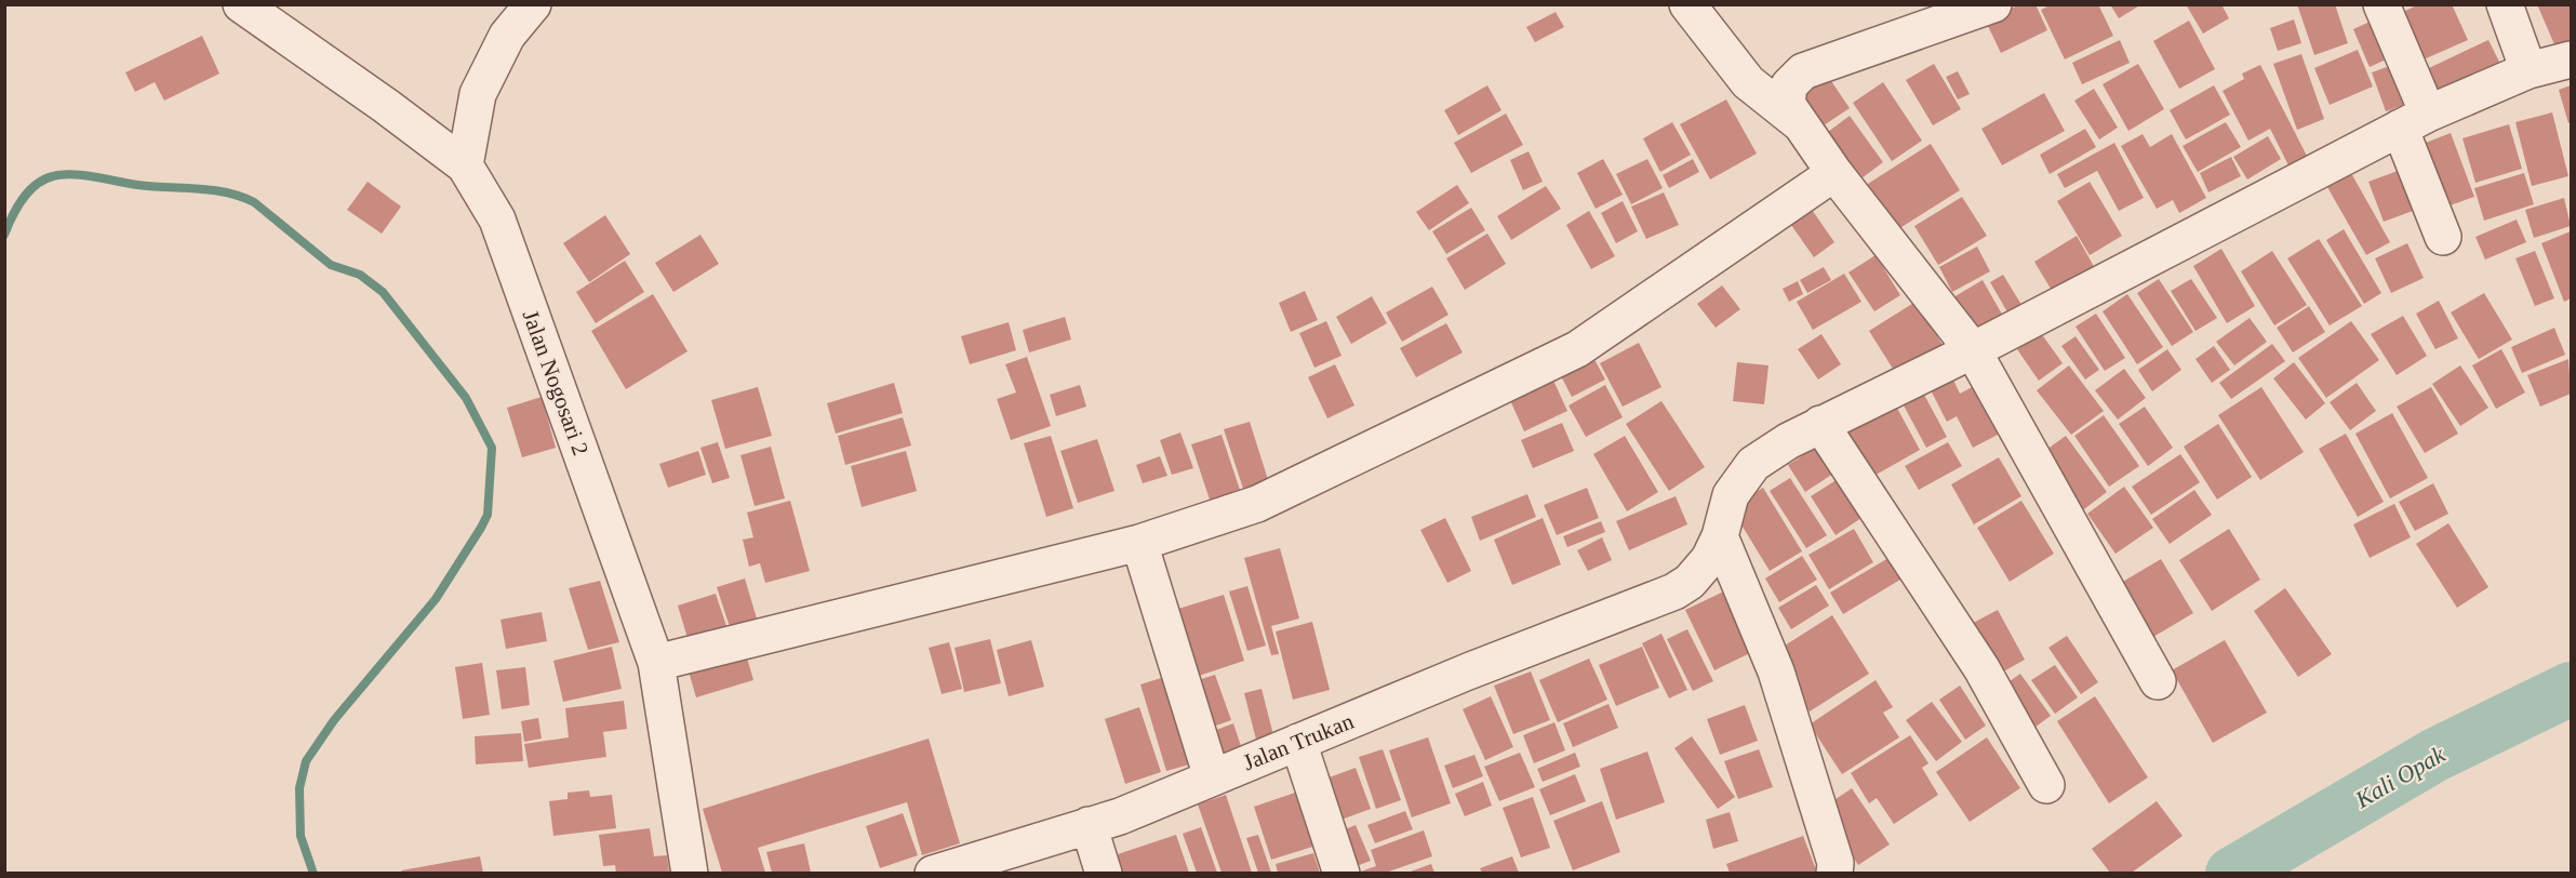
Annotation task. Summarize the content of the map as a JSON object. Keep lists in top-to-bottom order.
{
  "streets": {
    "street": ["Jalan Nogosari 2", "Jalan Trukan"]
  },
  "water": ["Kali Opak"]
}
